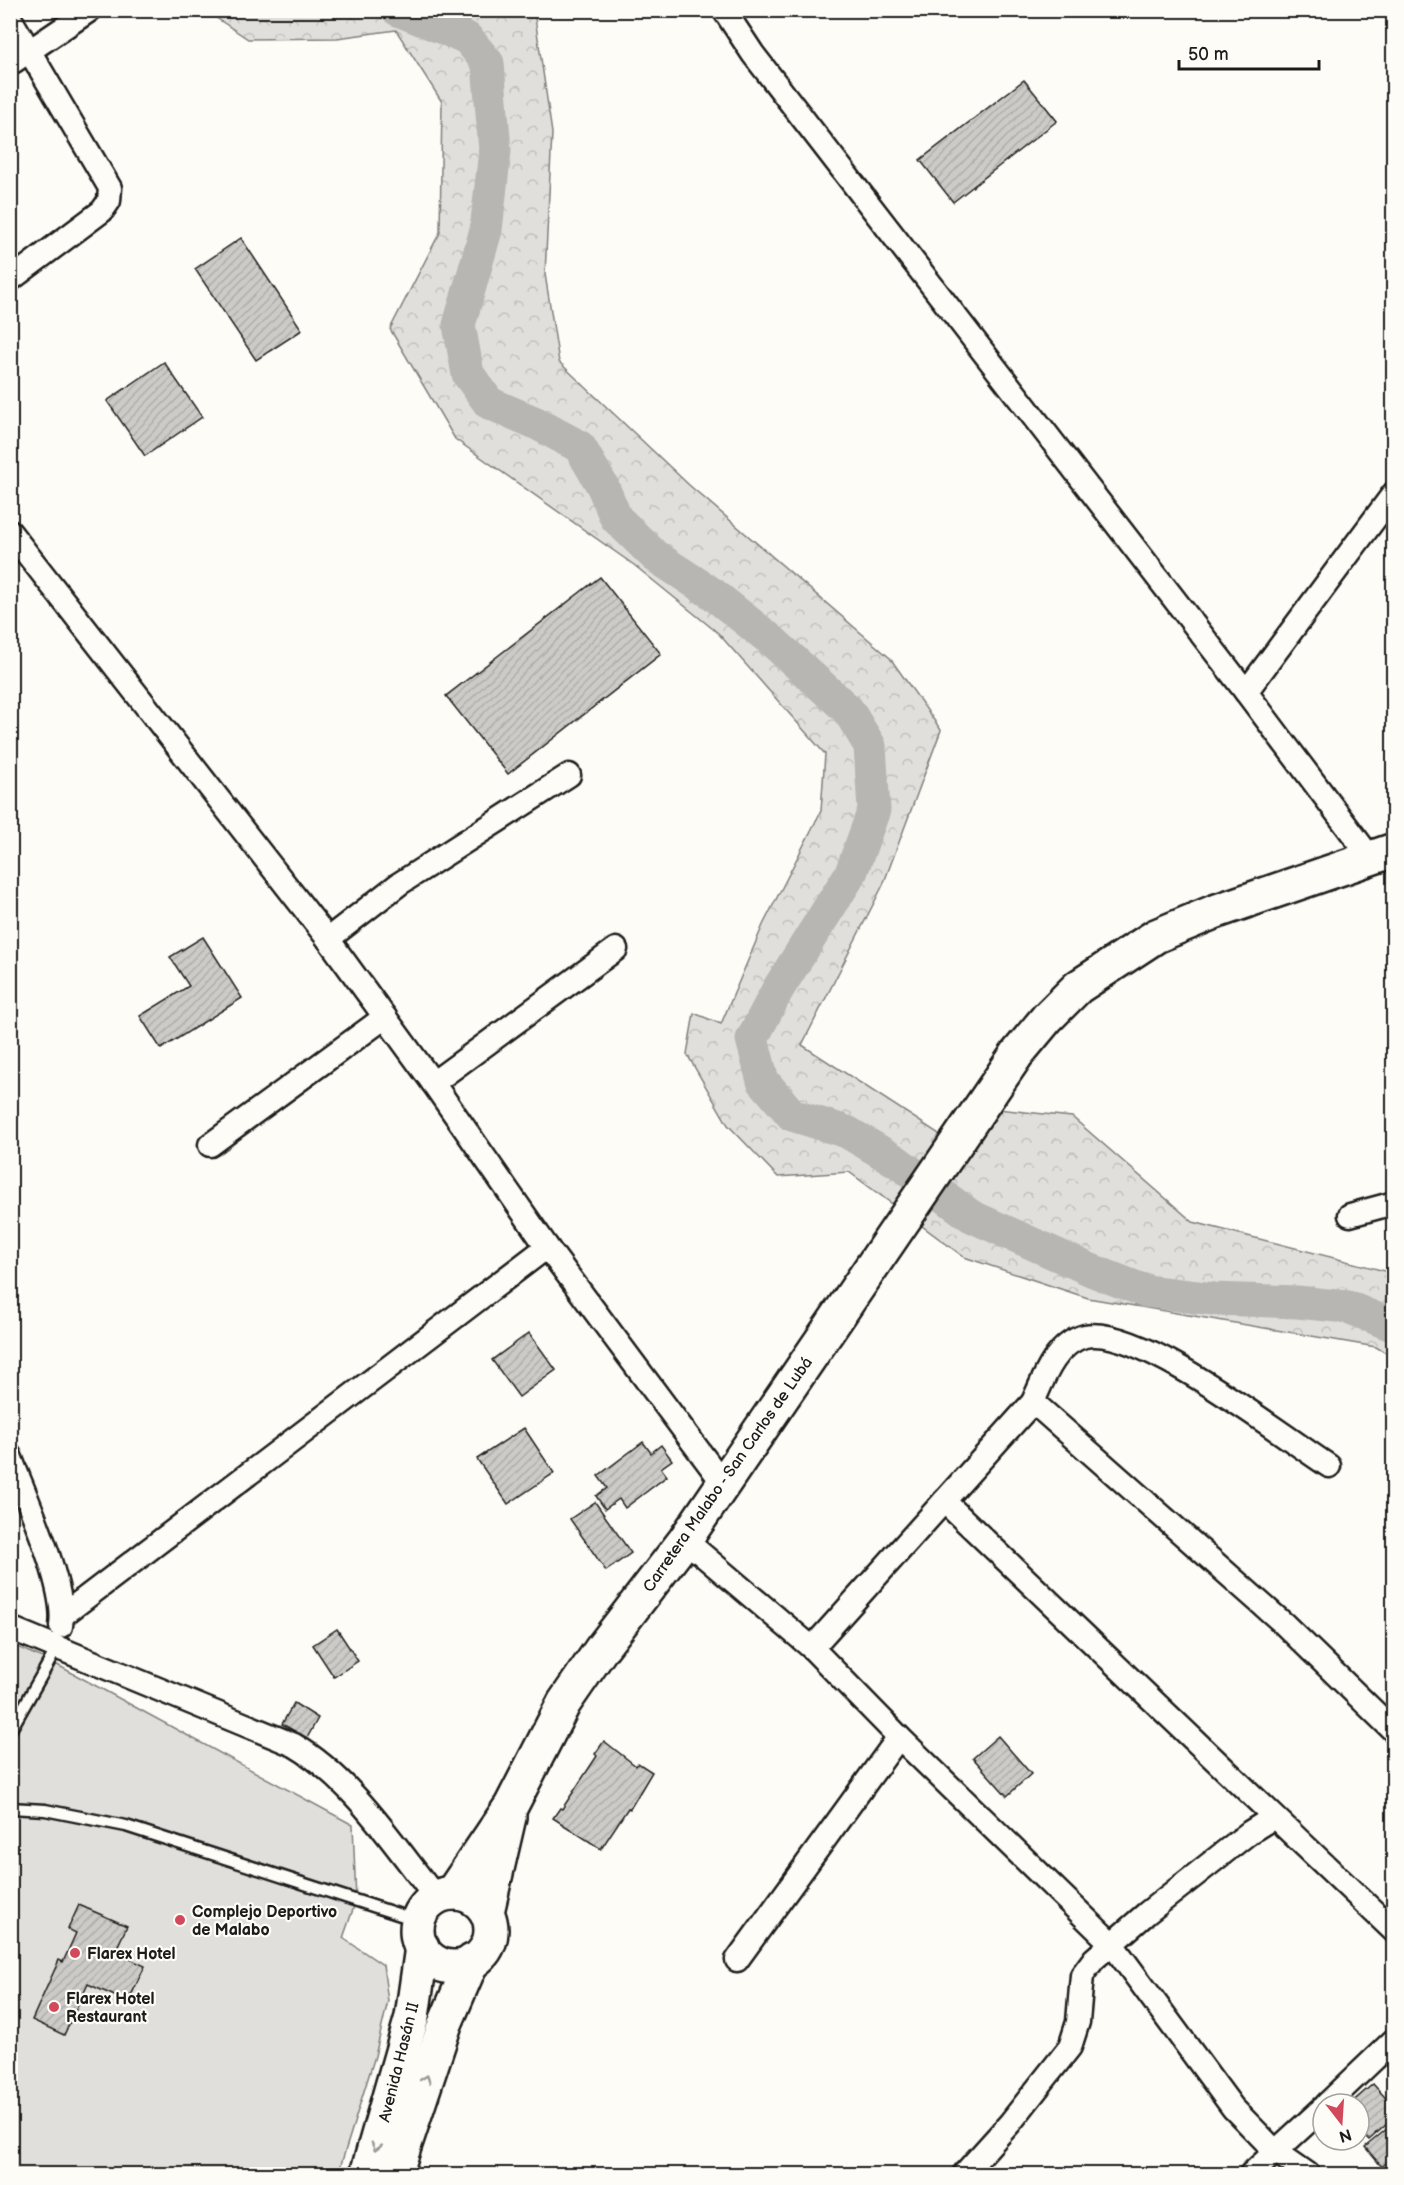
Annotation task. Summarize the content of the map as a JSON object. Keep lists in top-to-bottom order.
{
  "streets": {
    "main road": ["Carretera Malabo - San Carlos de Lubá", "Avenida Hasán II"]
  },
  "crossings": [
    ["Carretera Malabo - San Carlos de Lubá", "Avenida Hasán II"]
  ],
  "places": ["Complejo Deportivo de Malabo", "Flarex Hotel", "Flarex Hotel Restaurant"],
  "scale_bar": "50 m",
  "north": "bottom"
}
